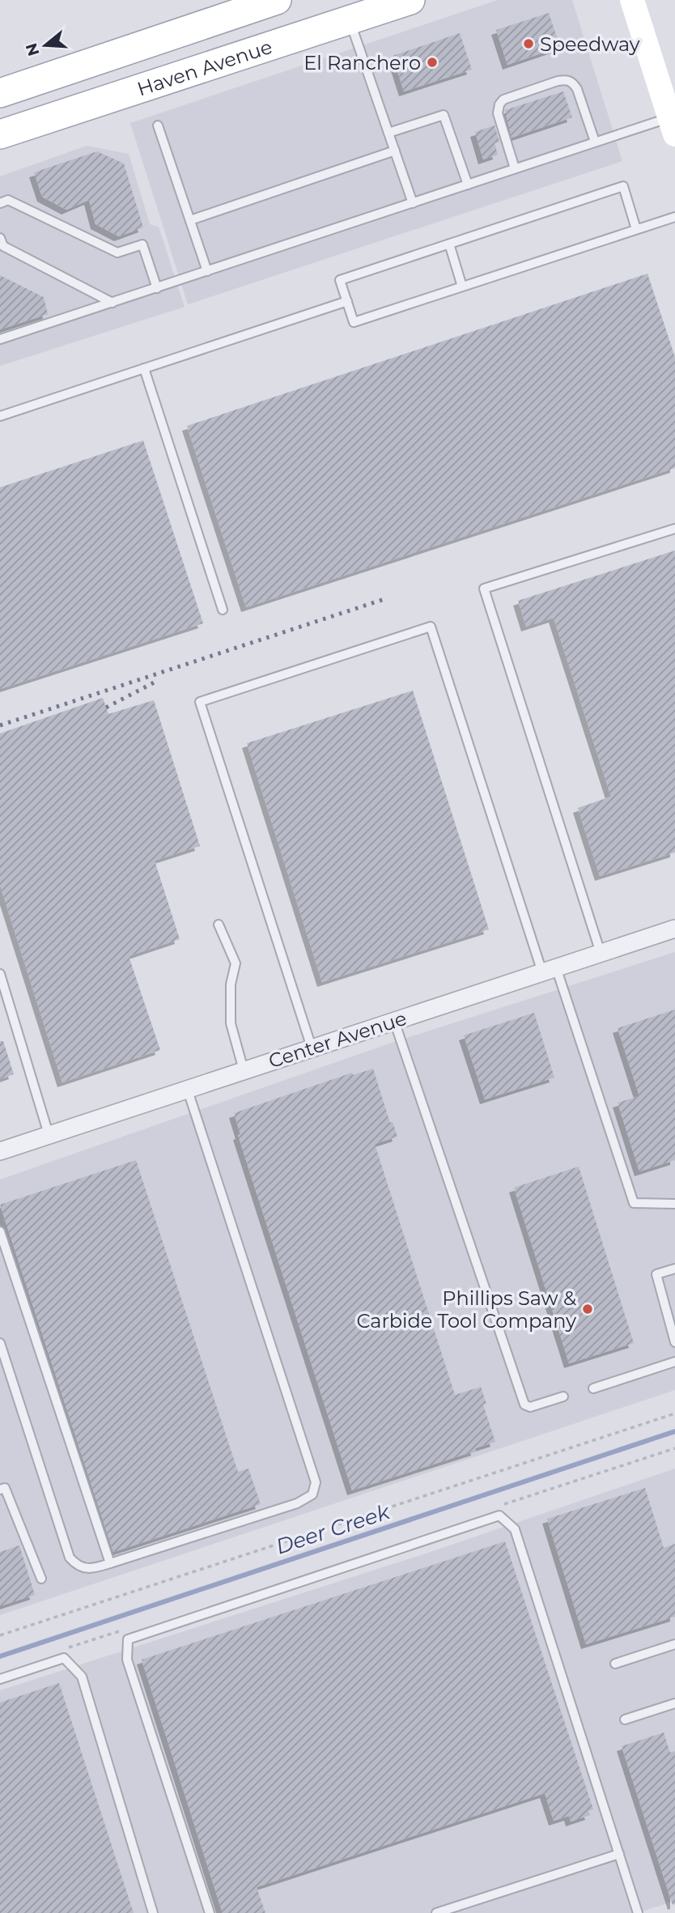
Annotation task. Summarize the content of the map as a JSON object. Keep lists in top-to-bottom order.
{
  "streets": {
    "main road": ["Haven Avenue"],
    "street": ["Center Avenue"]
  },
  "water": ["Deer Creek"],
  "places": ["Speedway", "El Ranchero", "Phillips Saw & Carbide Tool Company"],
  "north": "left"
}
